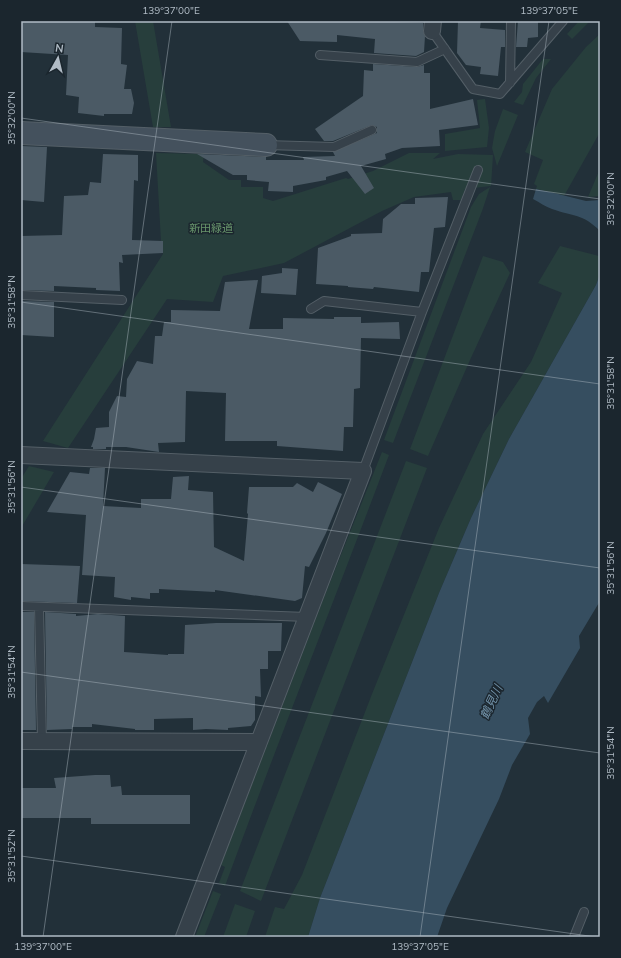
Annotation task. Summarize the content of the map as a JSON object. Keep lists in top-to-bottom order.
{
  "water": ["鶴見川"],
  "parks": ["新田緑道"],
  "north": "top",
  "coordinates": [
    "139°37'00\"E",
    "139°37'05\"E",
    "35°32'00\"N",
    "35°31'58\"N",
    "35°31'56\"N",
    "35°31'54\"N",
    "35°31'52\"N"
  ]
}
